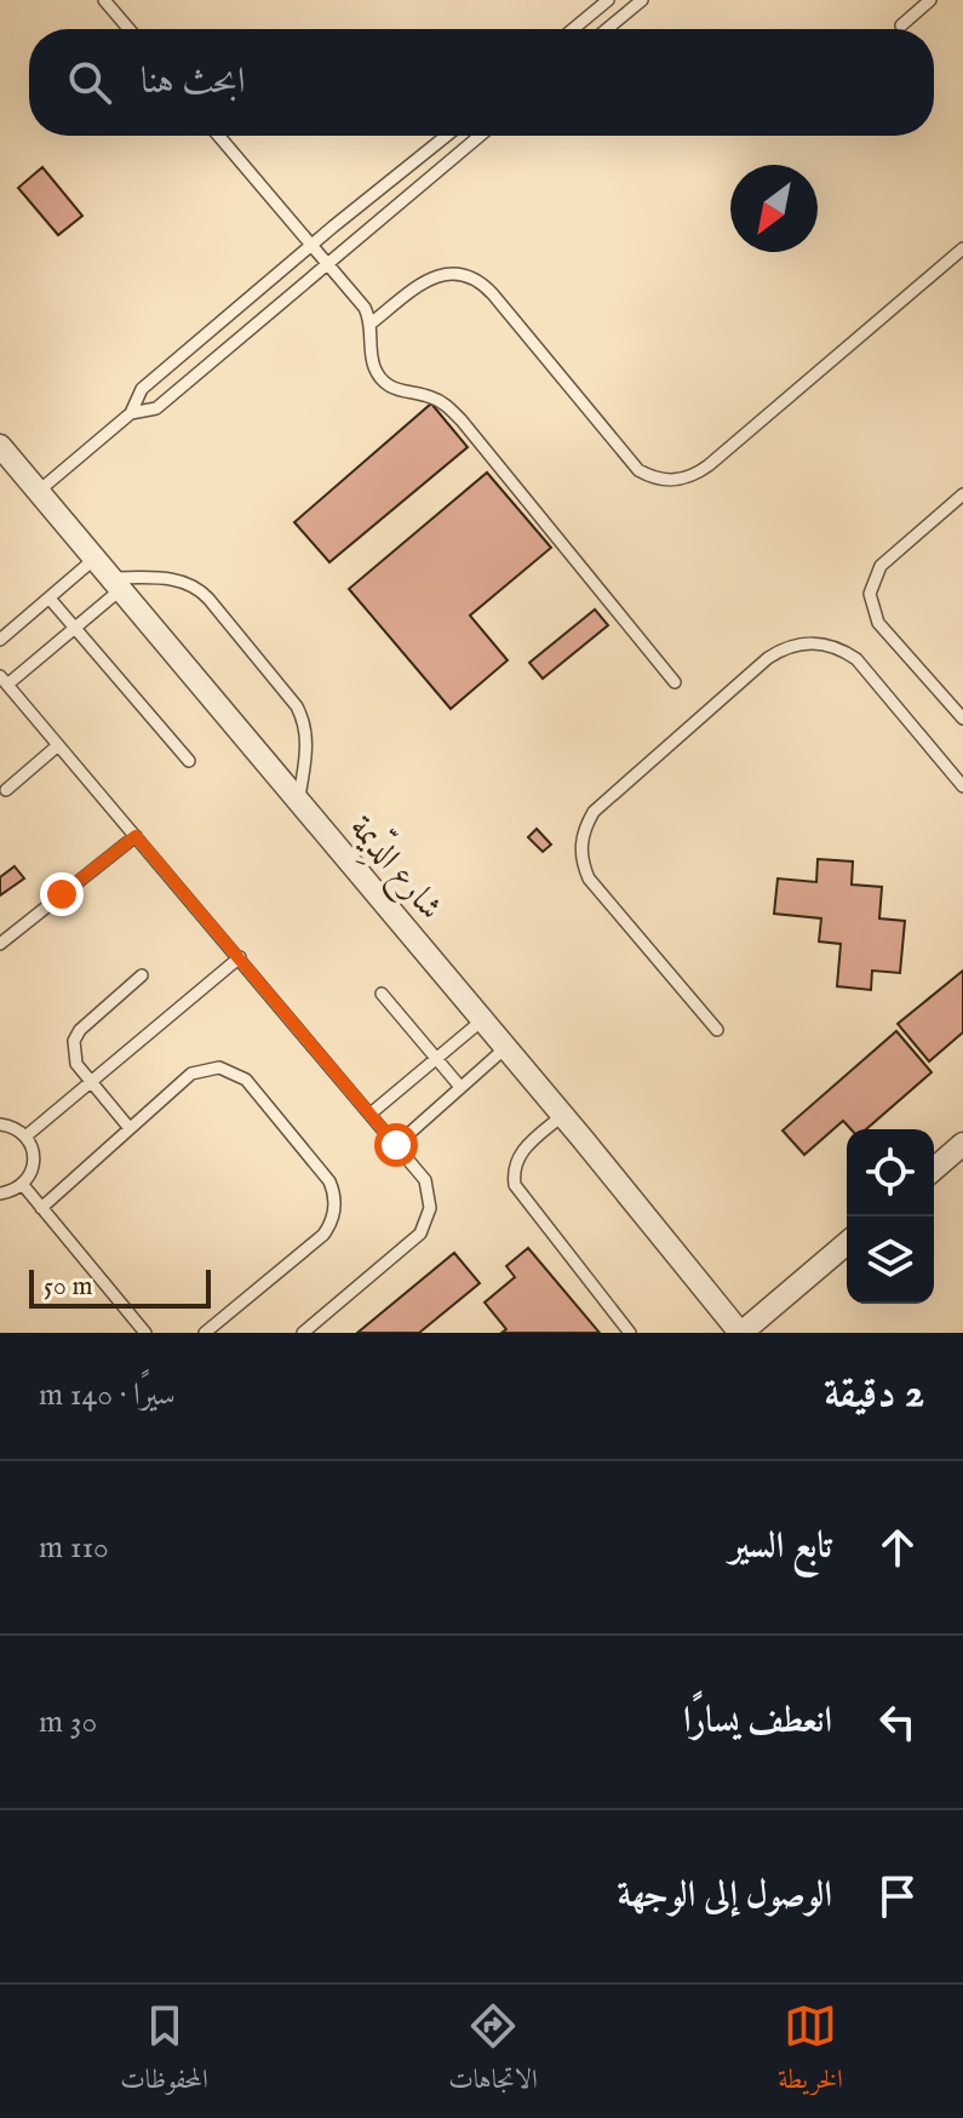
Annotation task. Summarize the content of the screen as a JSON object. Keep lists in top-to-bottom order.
{
  "streets": {
    "street": ["شارع الدِّيمة"]
  },
  "scale_bar": "50 m",
  "north": "bottom left",
  "page": {
    "search": "ابحث هنا",
    "scale": "50 m",
    "heading": ["2 دقيقة", "سيرًا · 140 m"],
    "list": [
      ["تابع السير", "110 m"],
      ["انعطف يسارًا", "30 m"],
      "الوصول إلى الوجهة"
    ],
    "nav": ["الخريطة", "الاتجاهات", "المحفوظات"]
  }
}
